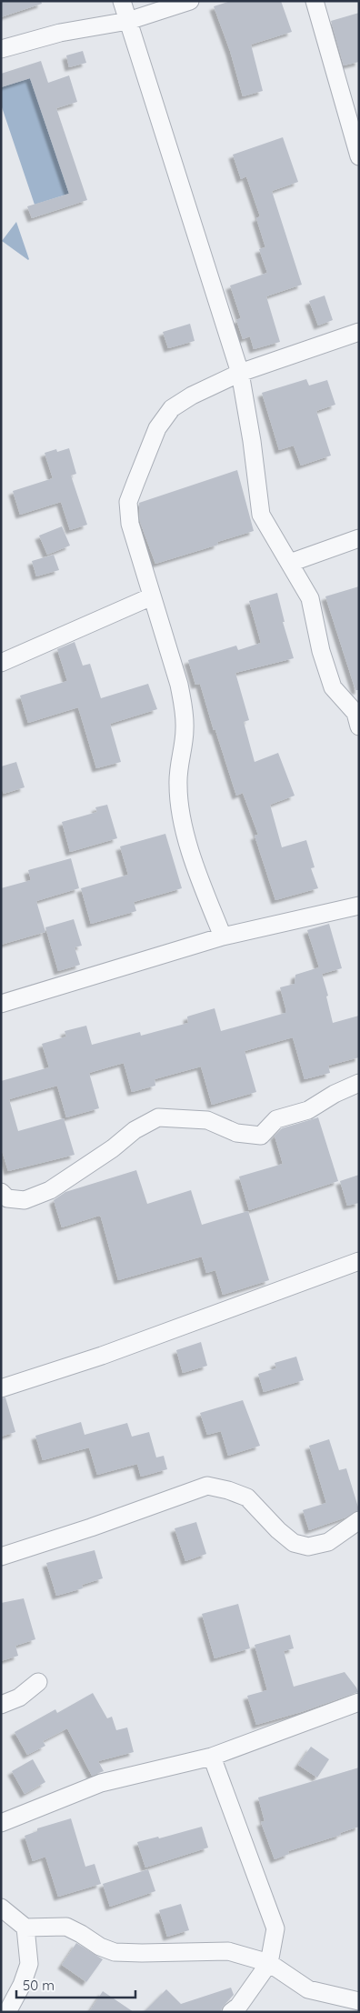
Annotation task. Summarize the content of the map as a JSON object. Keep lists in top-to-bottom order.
{
  "scale_bar": "50 m"
}
